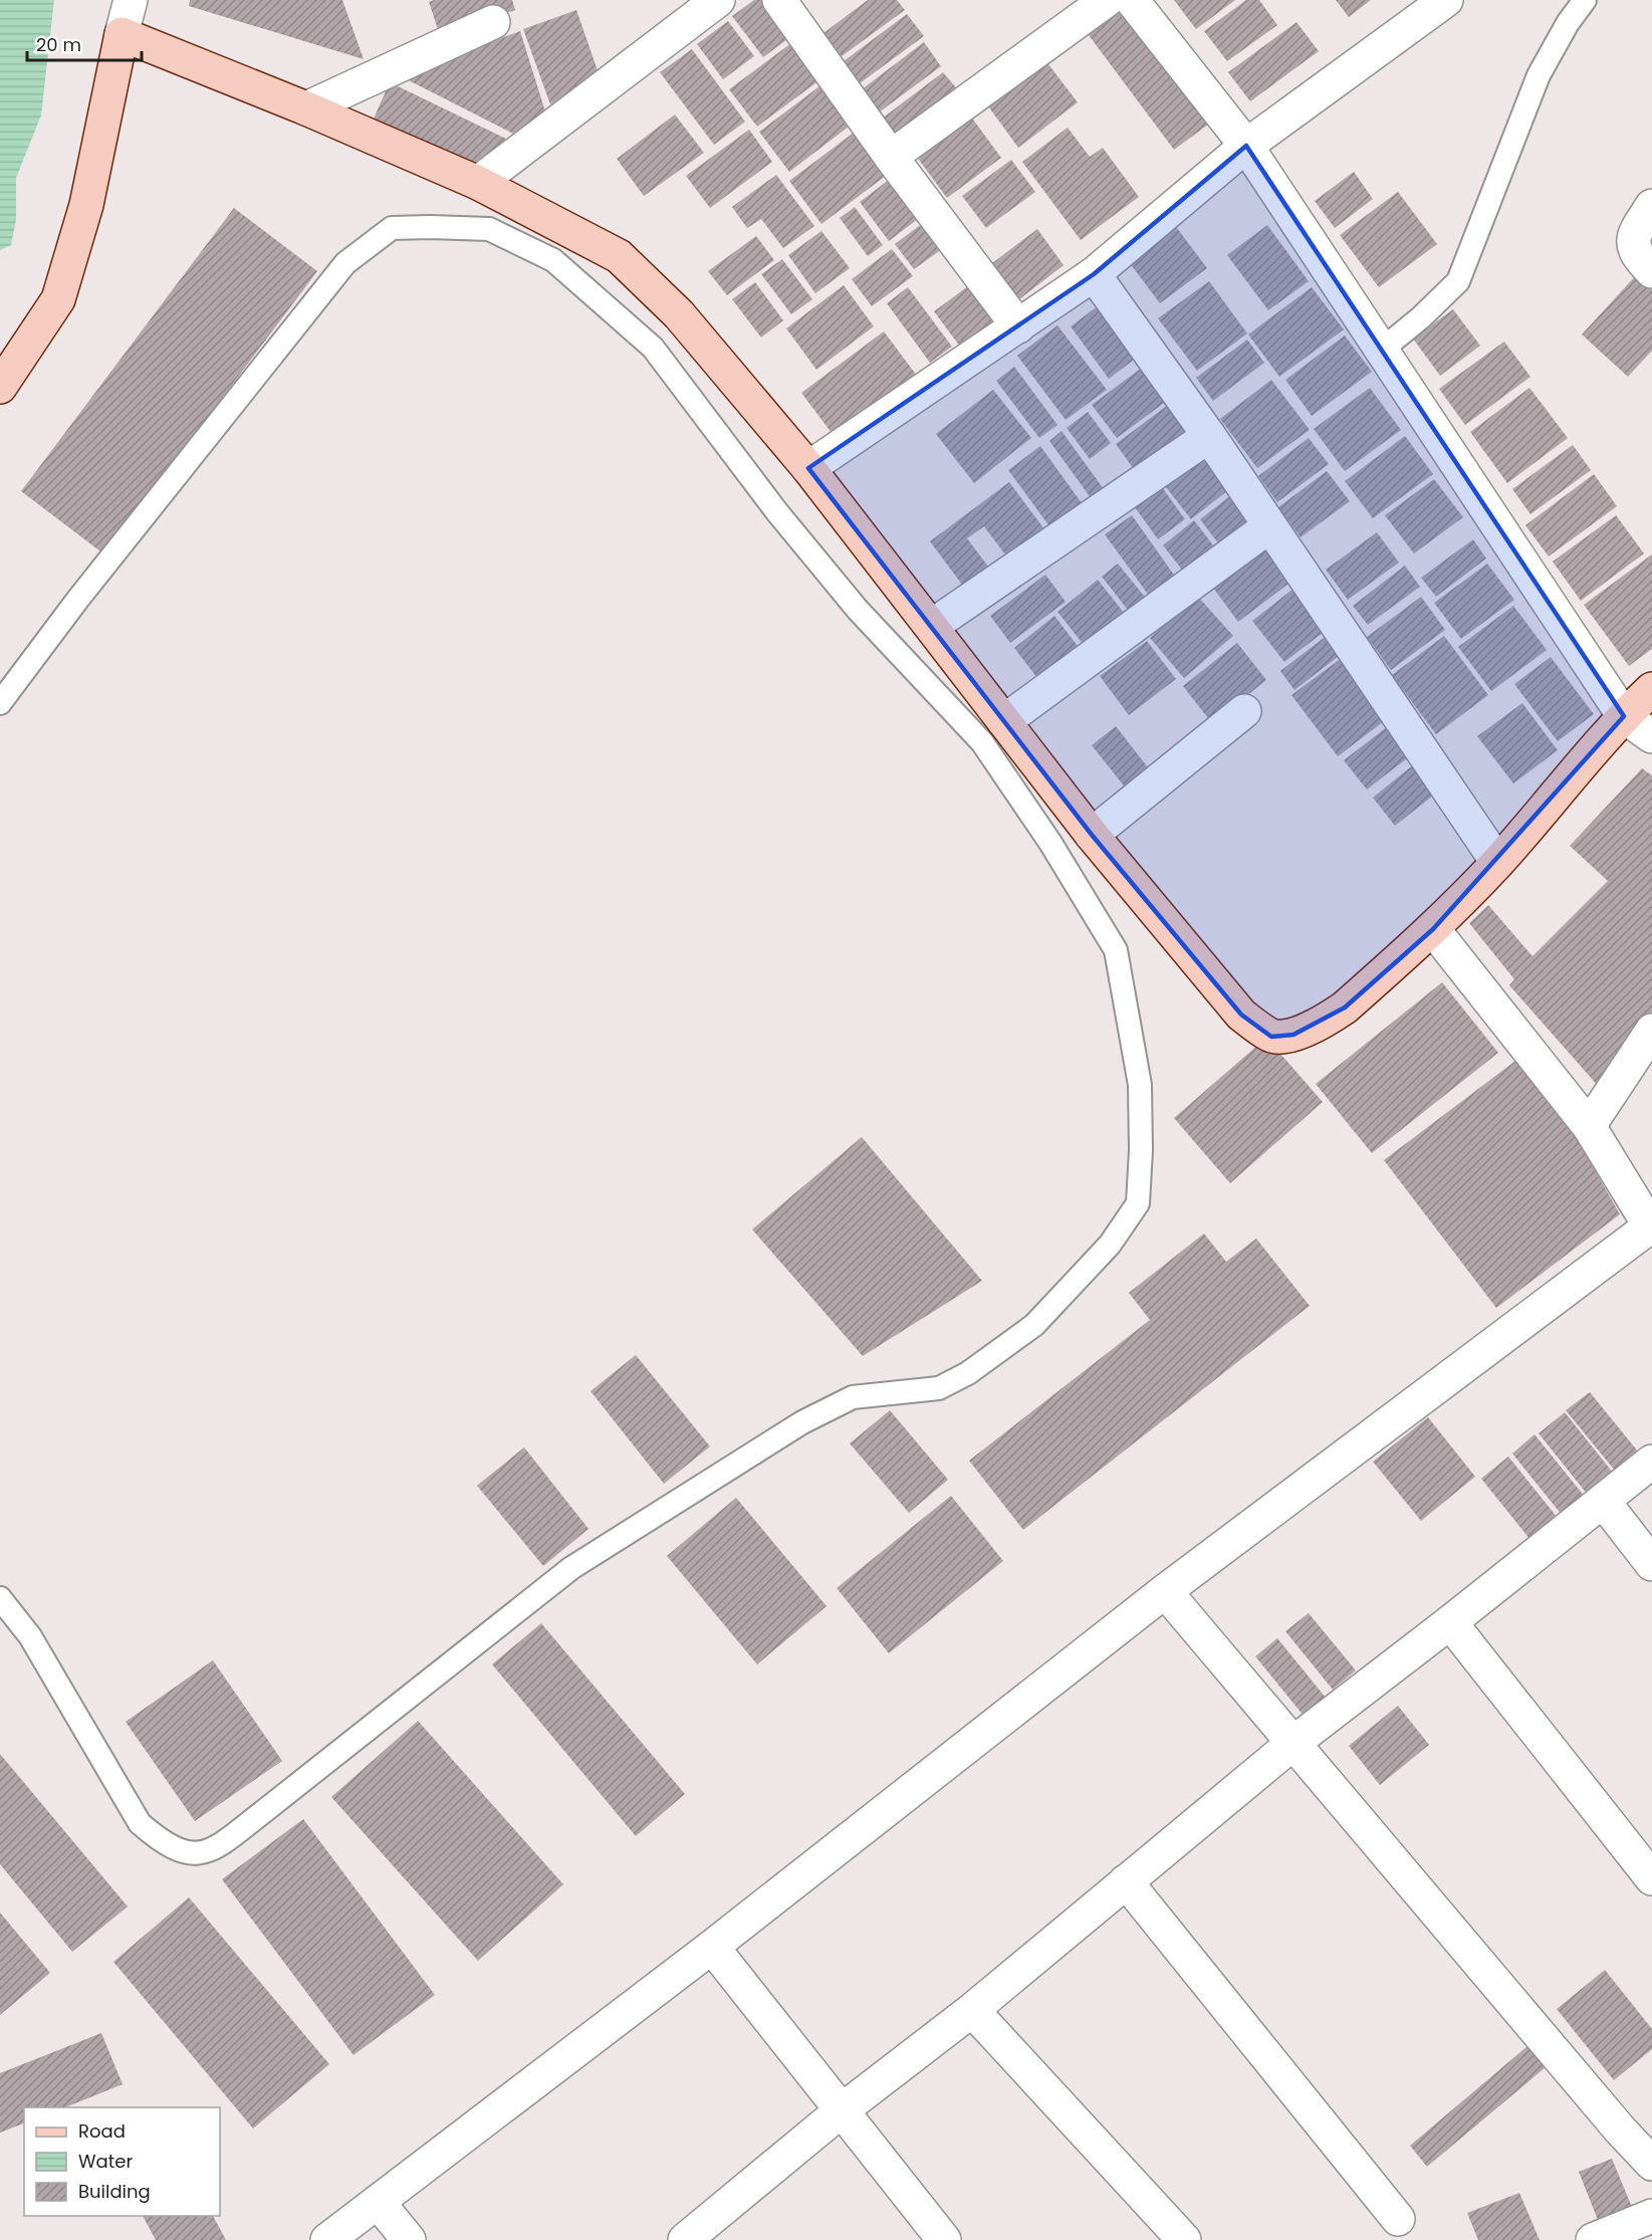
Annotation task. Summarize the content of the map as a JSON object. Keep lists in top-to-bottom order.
{
  "legend": ["Road", "Water", "Building"],
  "scale_bar": "20 m"
}
